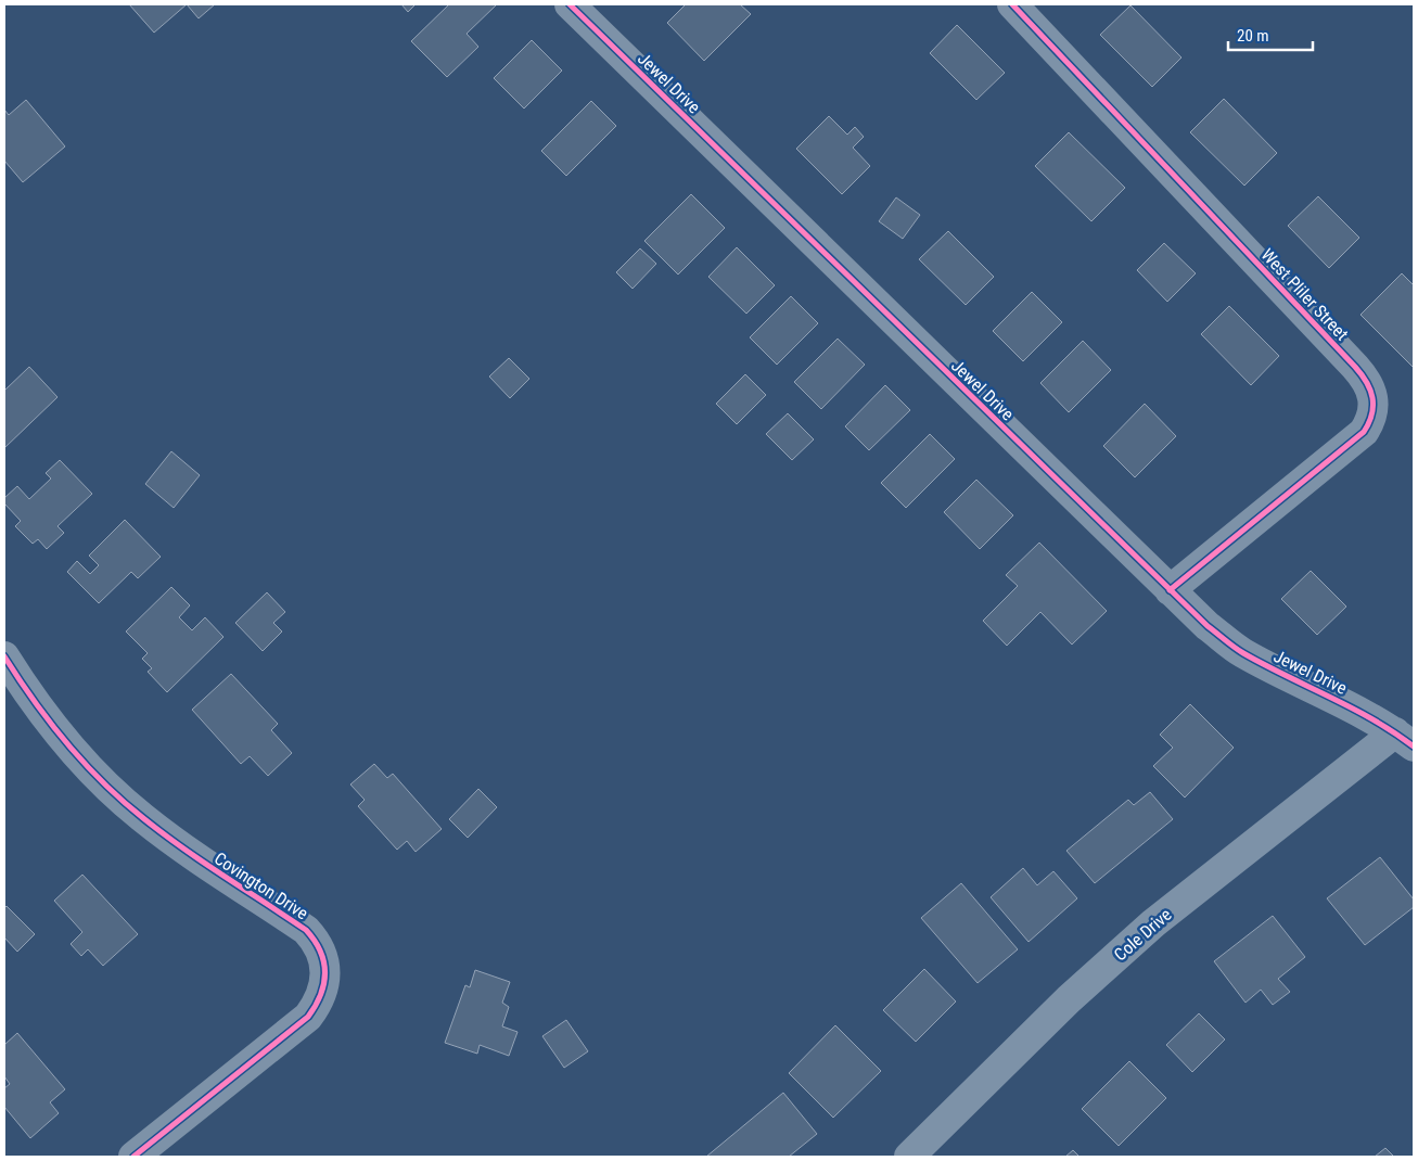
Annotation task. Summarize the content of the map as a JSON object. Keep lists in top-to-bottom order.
{
  "streets": {
    "street": [
      "Jewel Drive",
      "West Pliler Street",
      "Covington Drive",
      "Cole Drive"
    ]
  },
  "crossings": [
    ["Jewel Drive", "West Pliler Street"],
    ["Jewel Drive", "Cole Drive"]
  ],
  "scale_bar": "20 m"
}
